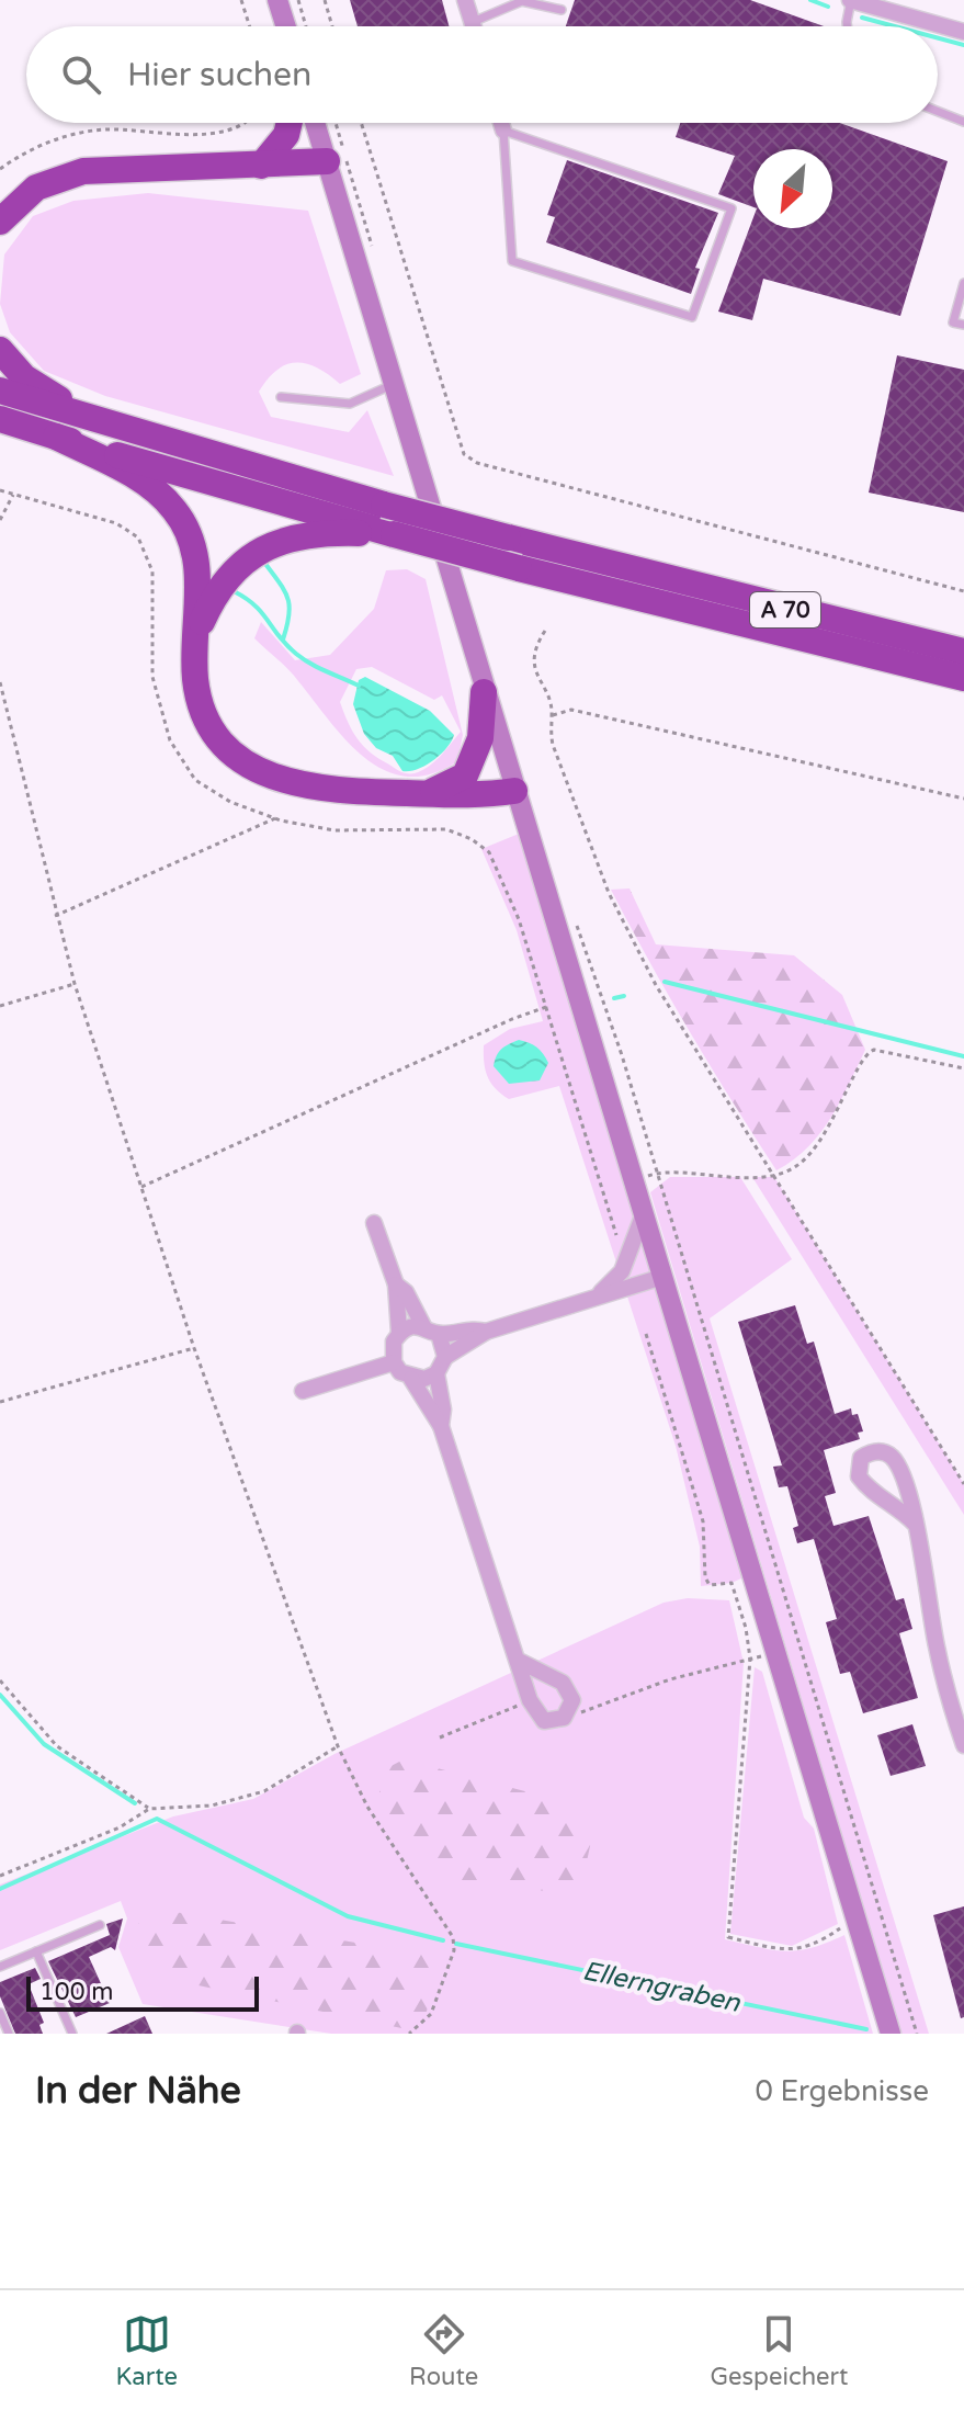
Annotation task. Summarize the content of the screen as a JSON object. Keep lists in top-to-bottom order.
{
  "streets": {
    "highway": ["A 70"]
  },
  "water": ["Ellerngraben"],
  "scale_bar": "100 m",
  "north": "bottom left",
  "page": {
    "search": "Hier suchen",
    "scale": "100 m",
    "heading": ["In der Nähe", "0 Ergebnisse"],
    "nav": ["Karte", "Route", "Gespeichert"]
  }
}
